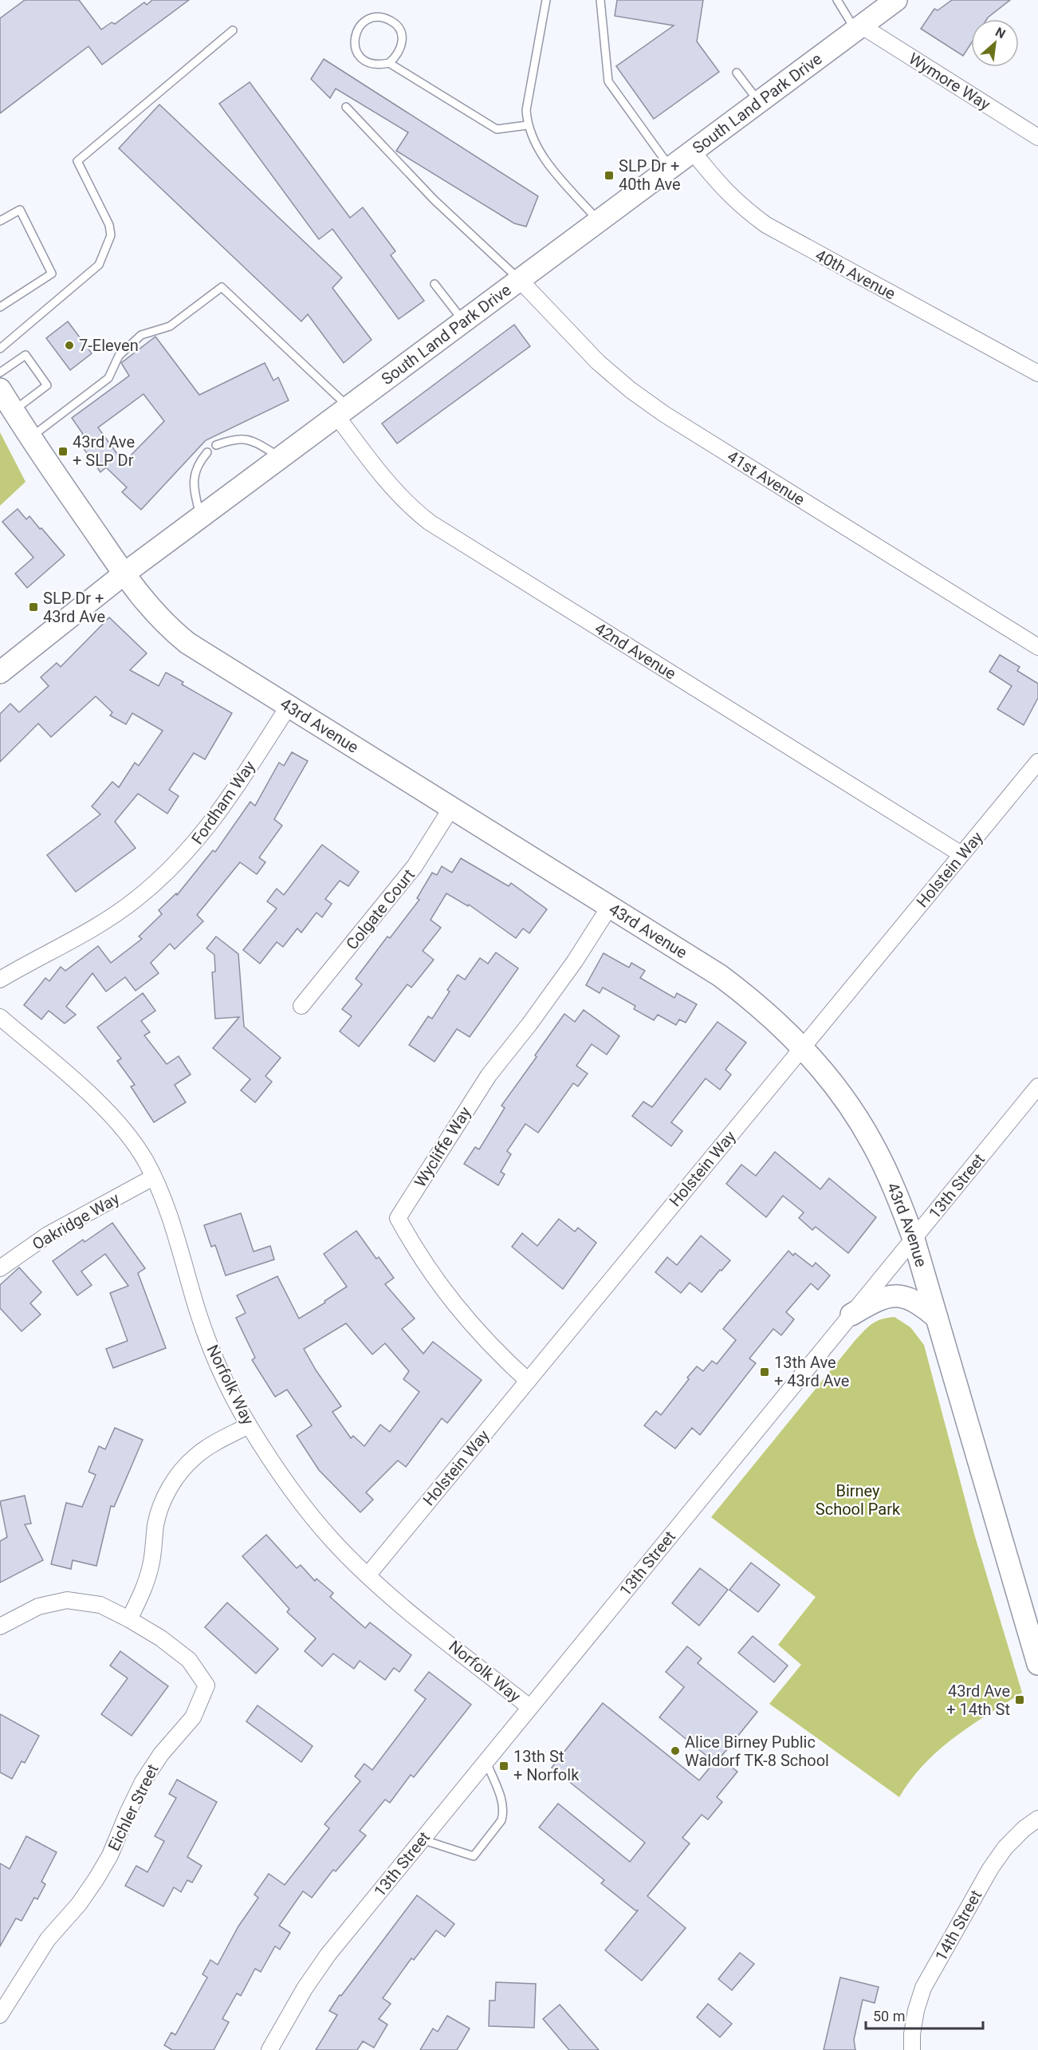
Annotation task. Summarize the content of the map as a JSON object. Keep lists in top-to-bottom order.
{
  "streets": {
    "street": [
      "Wymore Way",
      "South Land Park Drive",
      "40th Avenue",
      "41st Avenue",
      "42nd Avenue",
      "43rd Avenue",
      "Fordham Way",
      "Holstein Way",
      "Colgate Court",
      "Wycliffe Way",
      "13th Street",
      "Oakridge Way",
      "Norfolk Way",
      "Eichler Street",
      "14th Street"
    ]
  },
  "crossings": [
    ["Wymore Way", "South Land Park Drive"],
    ["South Land Park Drive", "40th Avenue"],
    ["South Land Park Drive", "41st Avenue"],
    ["South Land Park Drive", "42nd Avenue"],
    ["South Land Park Drive", "43rd Avenue"],
    ["42nd Avenue", "Holstein Way"],
    ["43rd Avenue", "Fordham Way"],
    ["43rd Avenue", "Holstein Way"],
    ["43rd Avenue", "Colgate Court"],
    ["43rd Avenue", "Wycliffe Way"],
    ["43rd Avenue", "13th Street"],
    ["Holstein Way", "Wycliffe Way"],
    ["Holstein Way", "Norfolk Way"],
    ["13th Street", "Norfolk Way"],
    ["Oakridge Way", "Norfolk Way"]
  ],
  "parks": ["Birney School Park"],
  "places": {
    "transit": [
      "SLP Dr + 40th Ave",
      "43rd Ave + SLP Dr",
      "SLP Dr + 43rd Ave",
      "13th Ave + 43rd Ave",
      "43rd Ave + 14th St",
      "13th St + Norfolk"
    ],
    "other": ["7-Eleven", "Alice Birney Public Waldorf TK-8 School"]
  },
  "scale_bar": "50 m",
  "north": "top right"
}
